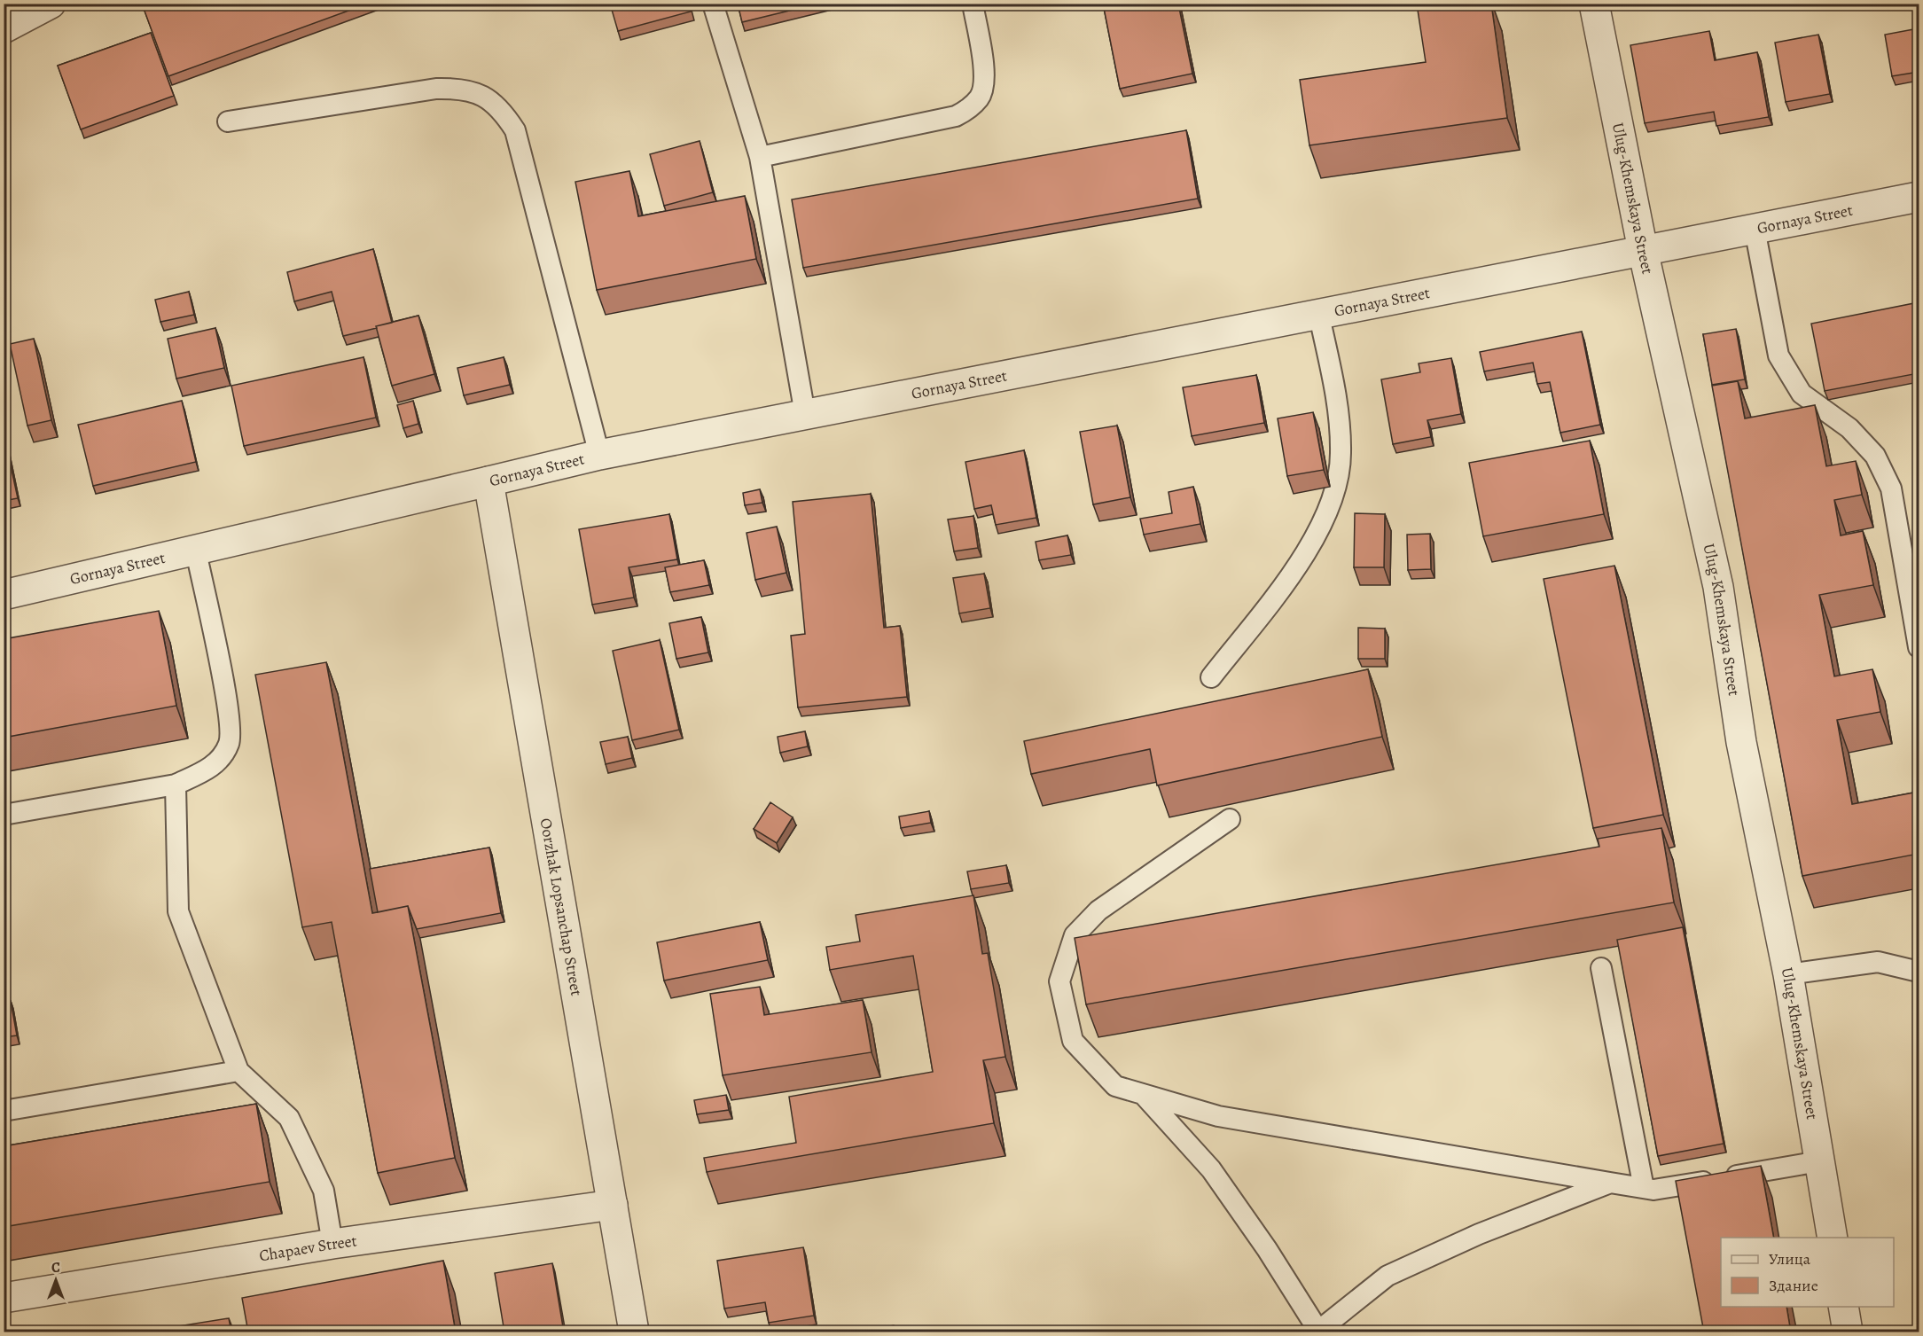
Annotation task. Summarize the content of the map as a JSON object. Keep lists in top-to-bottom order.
{
  "streets": {
    "street": [
      "Ulug-Khemskaya Street",
      "Gornaya Street",
      "Oorzhak Lopsanchap Street",
      "Chapaev Street"
    ]
  },
  "crossings": [
    ["Ulug-Khemskaya Street", "Gornaya Street"],
    ["Gornaya Street", "Oorzhak Lopsanchap Street"],
    ["Oorzhak Lopsanchap Street", "Chapaev Street"]
  ],
  "legend": ["Улица", "Здание"],
  "north": "top"
}
